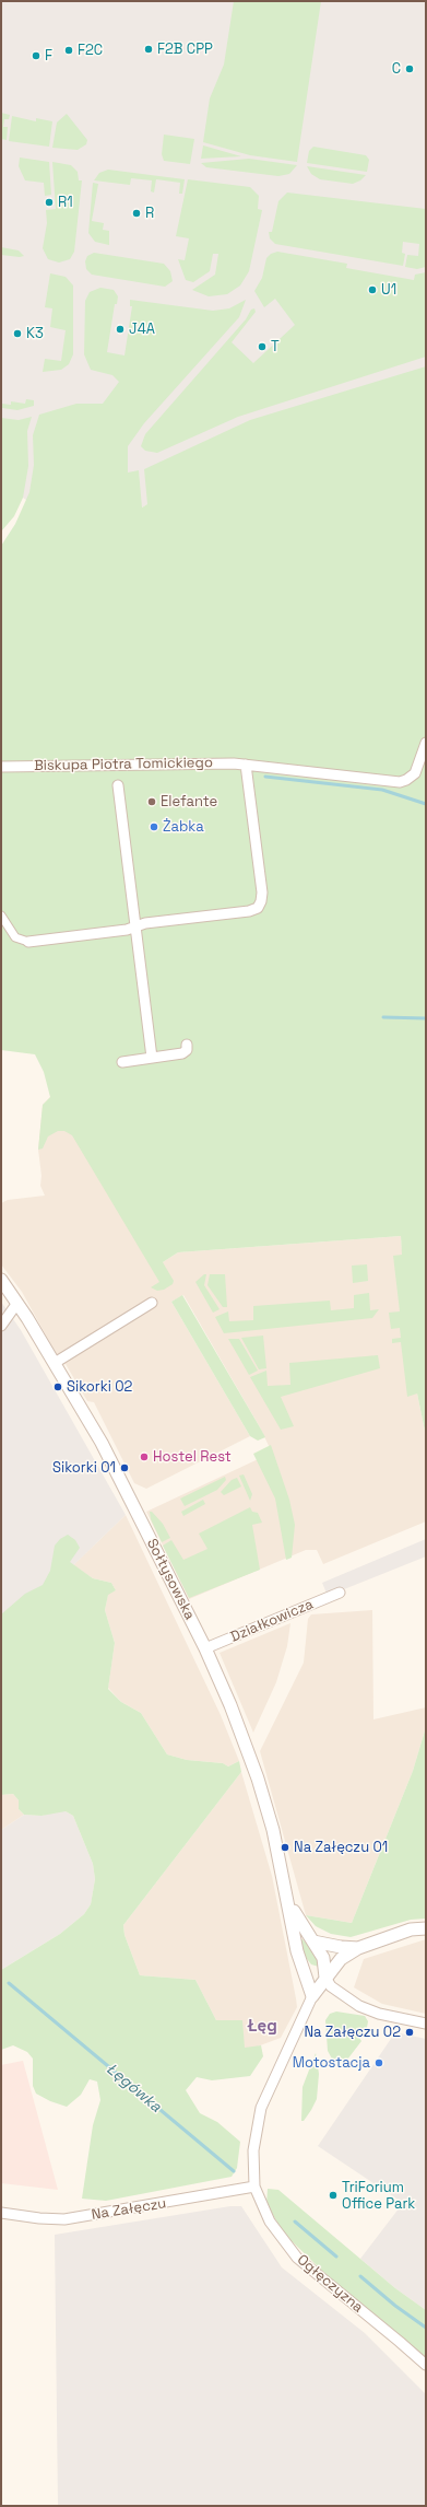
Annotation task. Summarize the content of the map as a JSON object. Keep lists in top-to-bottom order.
{
  "streets": {
    "street": [
      "Biskupa Piotra Tomickiego",
      "Sołtysowska",
      "Działkowicza",
      "Na Załęczu",
      "Ogłęczyzna"
    ]
  },
  "crossings": [
    ["Sołtysowska", "Działkowicza"],
    ["Sołtysowska", "Ogłęczyzna"],
    ["Na Załęczu", "Ogłęczyzna"]
  ],
  "districts": ["Łęg"],
  "water": ["Łęgówka"],
  "places": [
    "F2B CPP",
    "F2C",
    "F",
    "C",
    "R1",
    "R",
    "U1",
    "J4A",
    "K3",
    "T",
    "Elefante",
    "Żabka",
    "Sikorki 02",
    "Hostel Rest",
    "Sikorki 01",
    "Na Załęczu 01",
    "Na Załęczu 02",
    "Motostacja",
    "TriForium Office Park"
  ]
}
